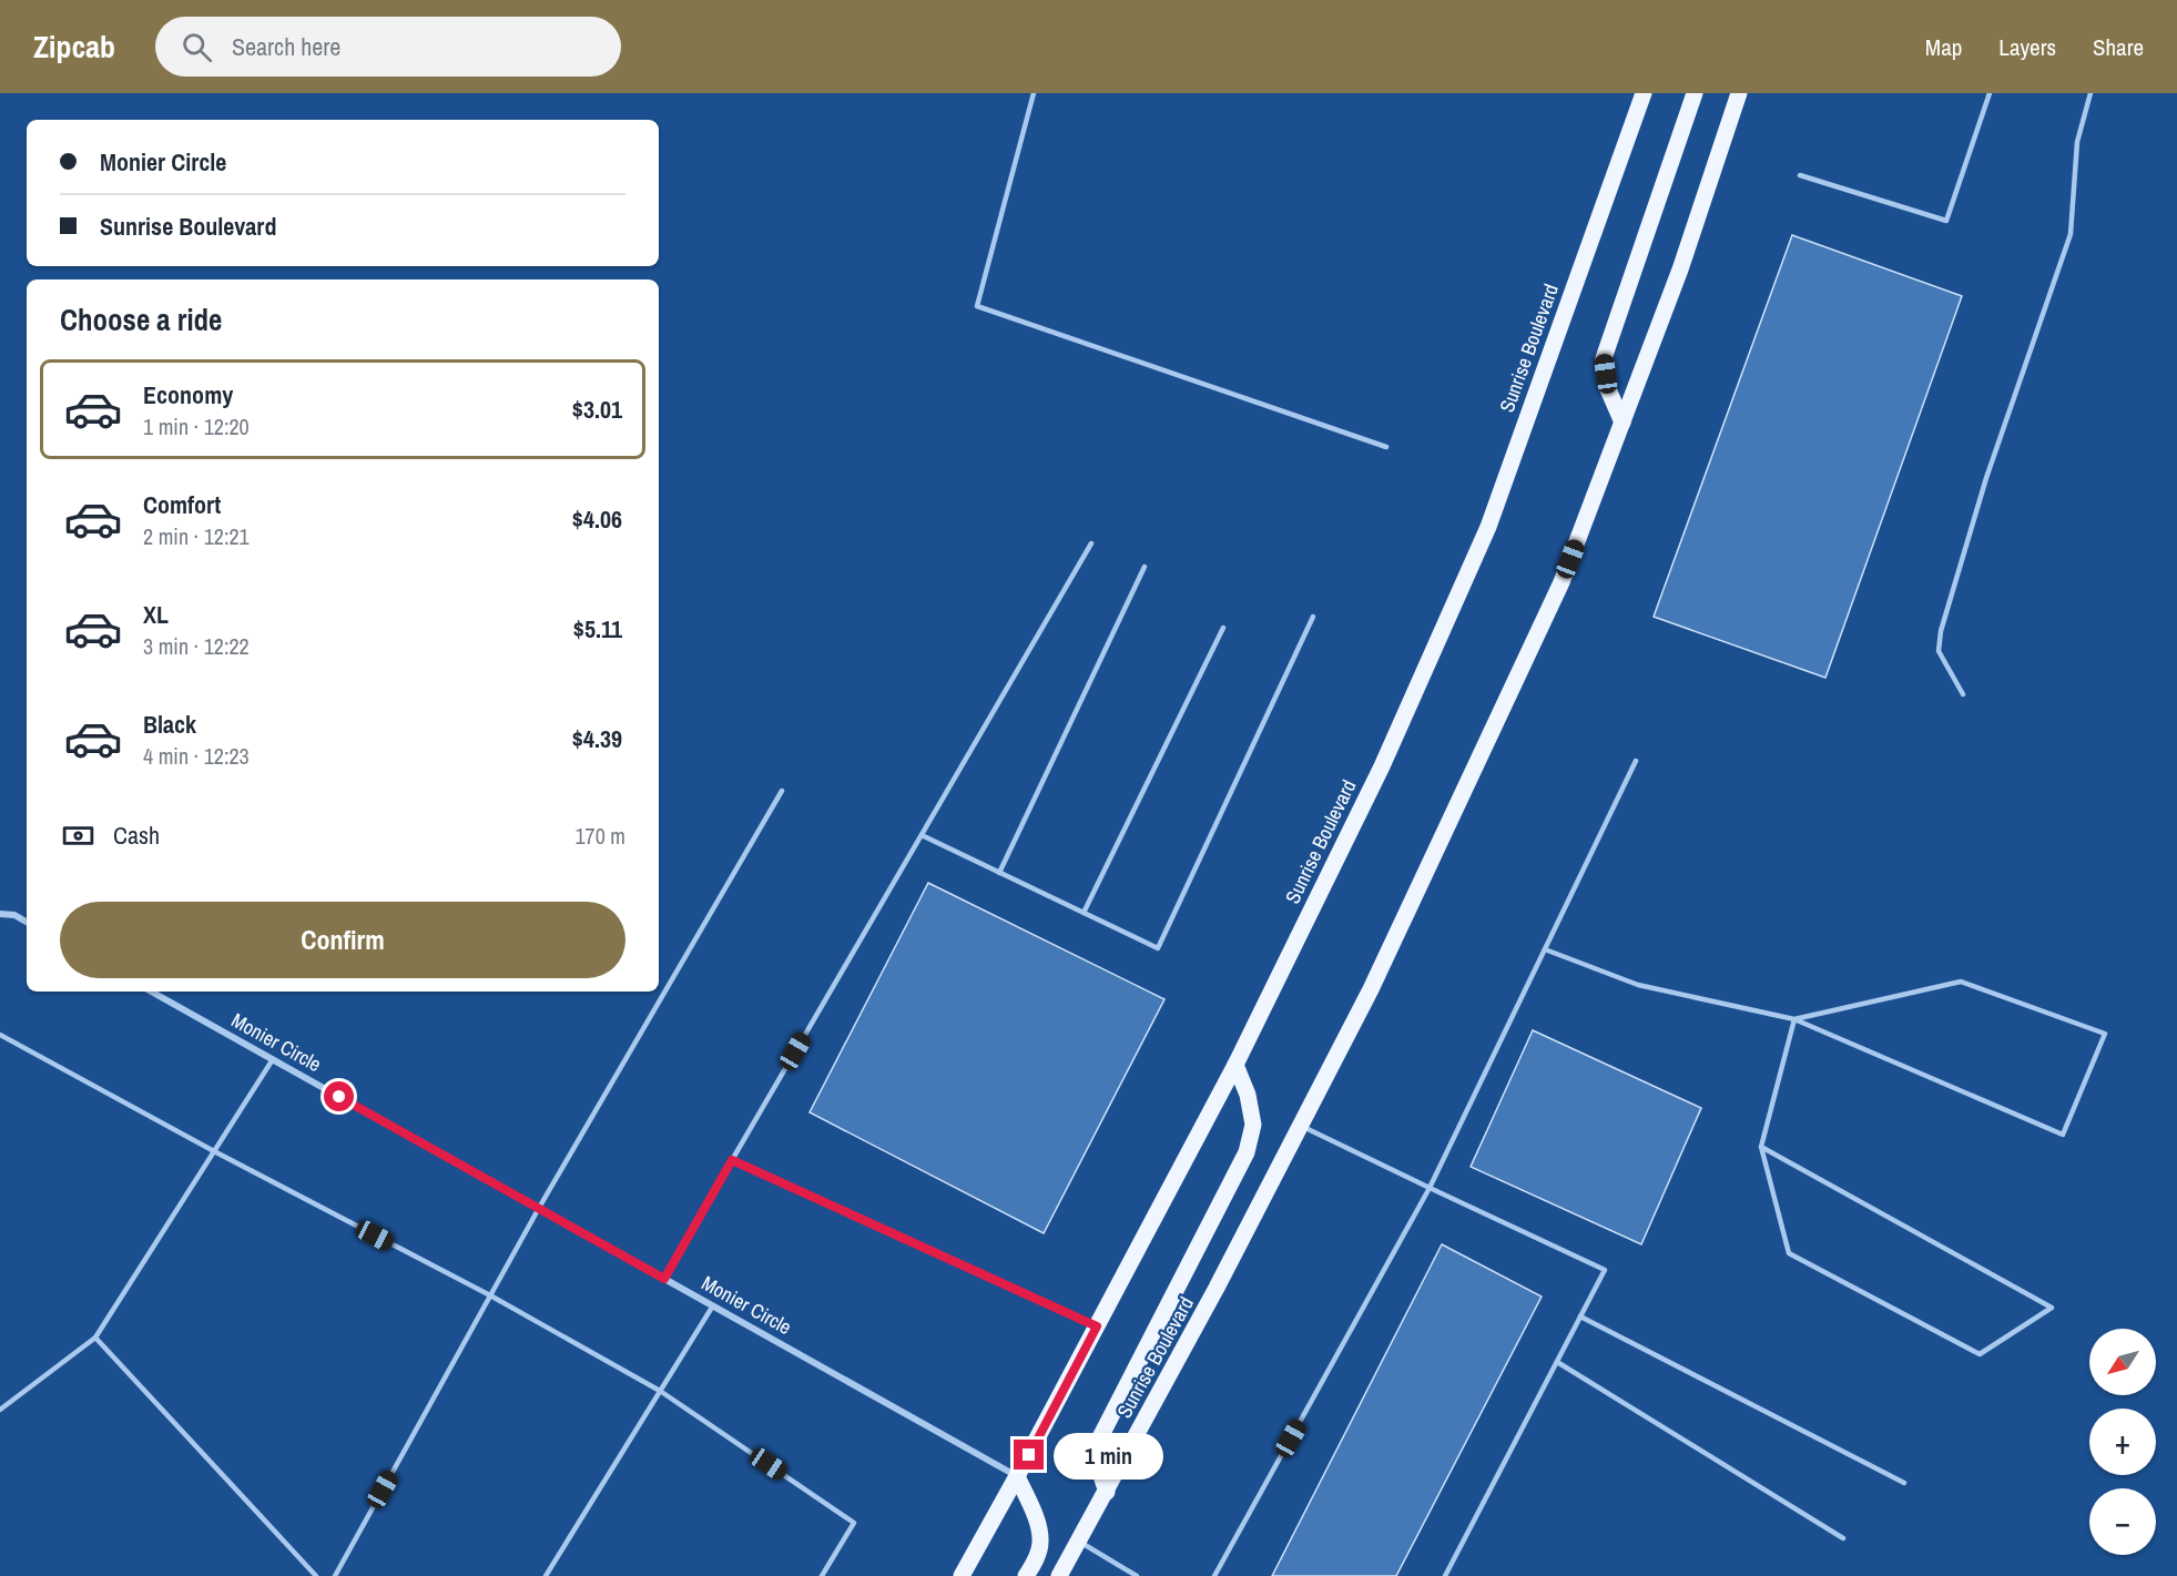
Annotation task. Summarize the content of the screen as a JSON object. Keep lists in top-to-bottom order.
{
  "streets": {
    "main road": ["Sunrise Boulevard"],
    "street": ["Monier Circle"]
  },
  "crossings": [
    ["Sunrise Boulevard", "Monier Circle"]
  ],
  "north": "bottom left",
  "page": {
    "header": "Zipcab",
    "search": "Search here",
    "nav": ["Map", "Layers", "Share"],
    "banner": ["Monier Circle", "Sunrise Boulevard"],
    "heading": "Choose a ride",
    "list": [
      {
        "name": "Economy",
        "note": "1 min · 12:20",
        "value": "$3.01"
      },
      {
        "name": "Comfort",
        "note": "2 min · 12:21",
        "value": "$4.06"
      },
      {
        "name": "XL",
        "note": "3 min · 12:22",
        "value": "$5.11"
      },
      {
        "name": "Black",
        "note": "4 min · 12:23",
        "value": "$4.39"
      }
    ],
    "pay": ["Cash", "170 m"],
    "buttons": "Confirm",
    "map_buttons": ["+", "−"],
    "bubble": "1 min"
  }
}
